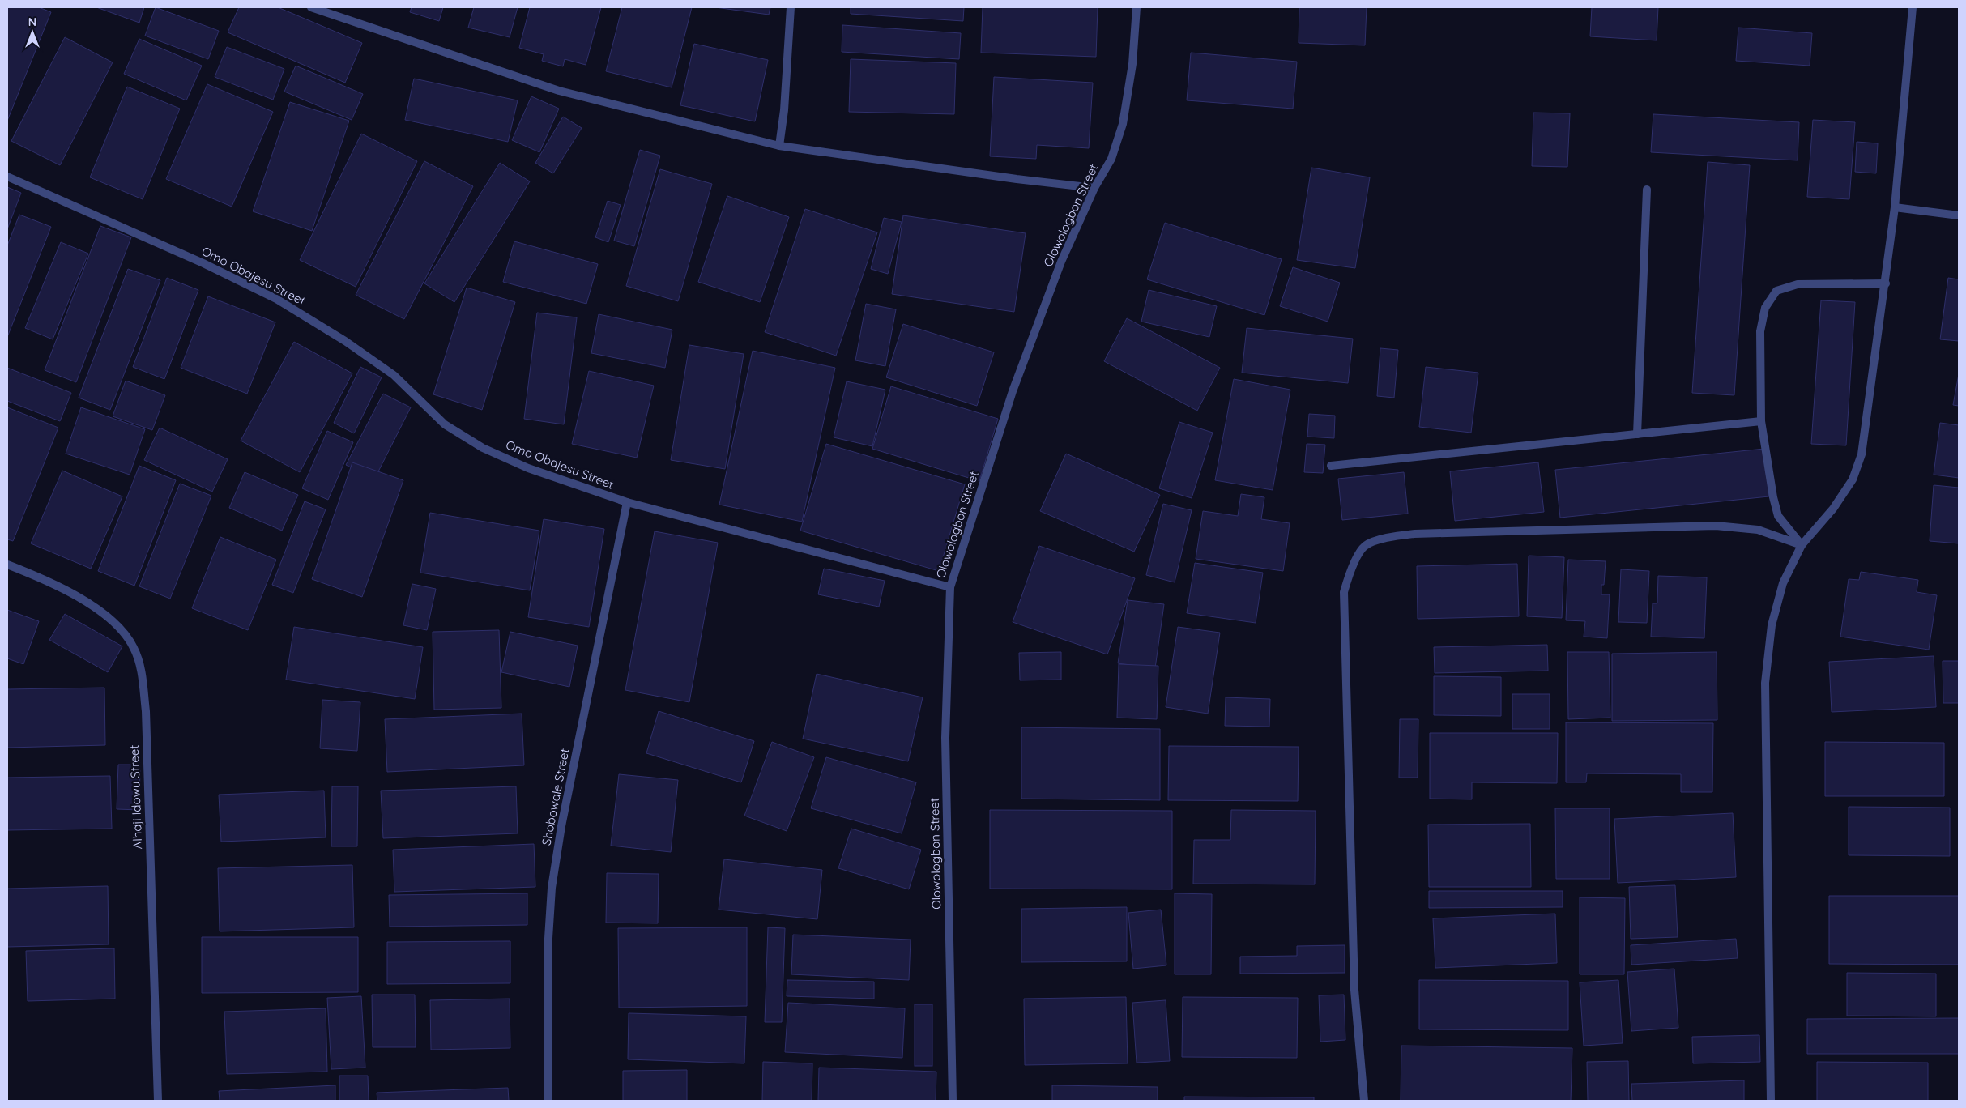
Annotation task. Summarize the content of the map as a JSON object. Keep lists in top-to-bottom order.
{
  "streets": {
    "street": [
      "Olowologbon Street",
      "Omo Obajesu Street",
      "Alhaji Idowu Street",
      "Shobowale Street"
    ]
  },
  "crossings": [
    ["Olowologbon Street", "Omo Obajesu Street"],
    ["Omo Obajesu Street", "Shobowale Street"]
  ],
  "north": "top"
}
